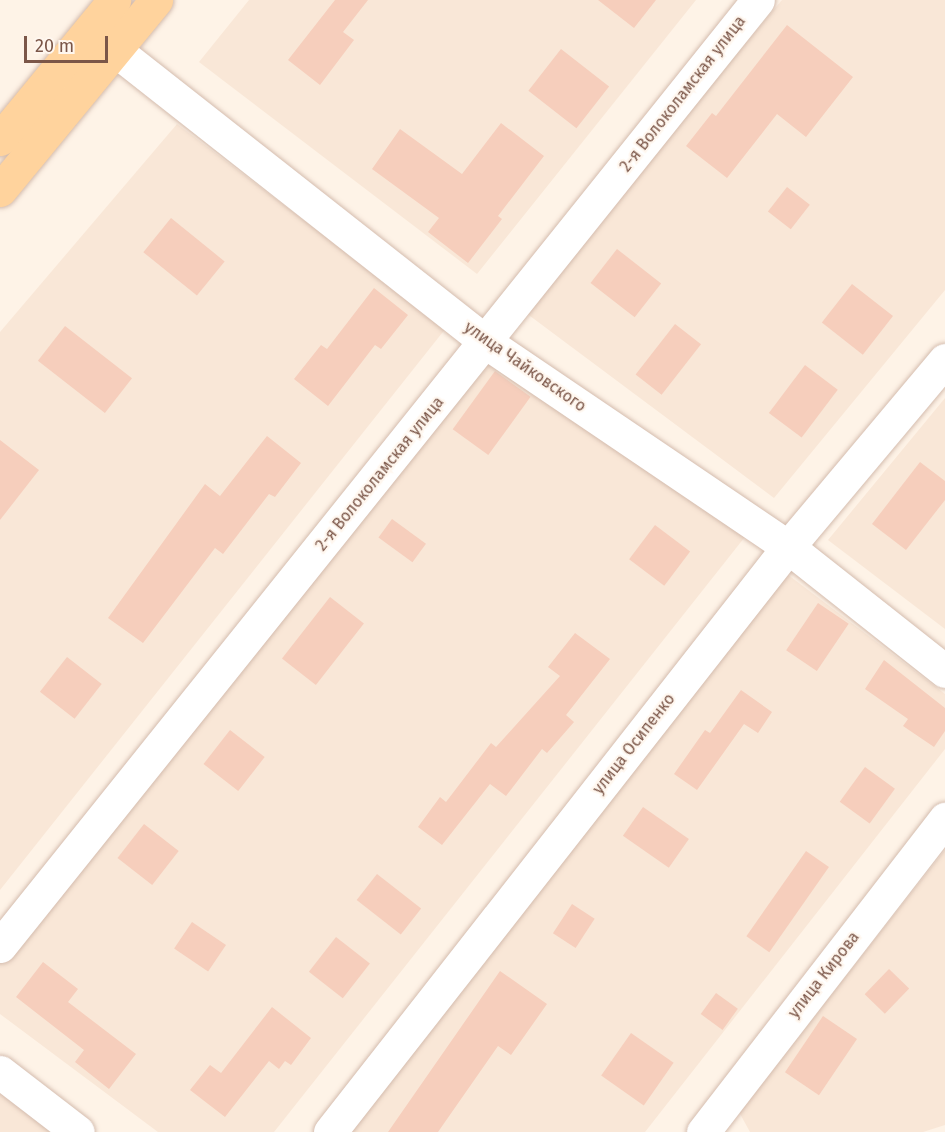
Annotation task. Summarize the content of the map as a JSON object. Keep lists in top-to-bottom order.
{
  "streets": {
    "street": [
      "2-я Волоколамская улица",
      "улица Чайковского",
      "улица Осипенко",
      "улица Кирова"
    ]
  },
  "crossings": [
    ["2-я Волоколамская улица", "улица Чайковского"],
    ["улица Чайковского", "улица Осипенко"]
  ],
  "scale_bar": "20 m"
}
